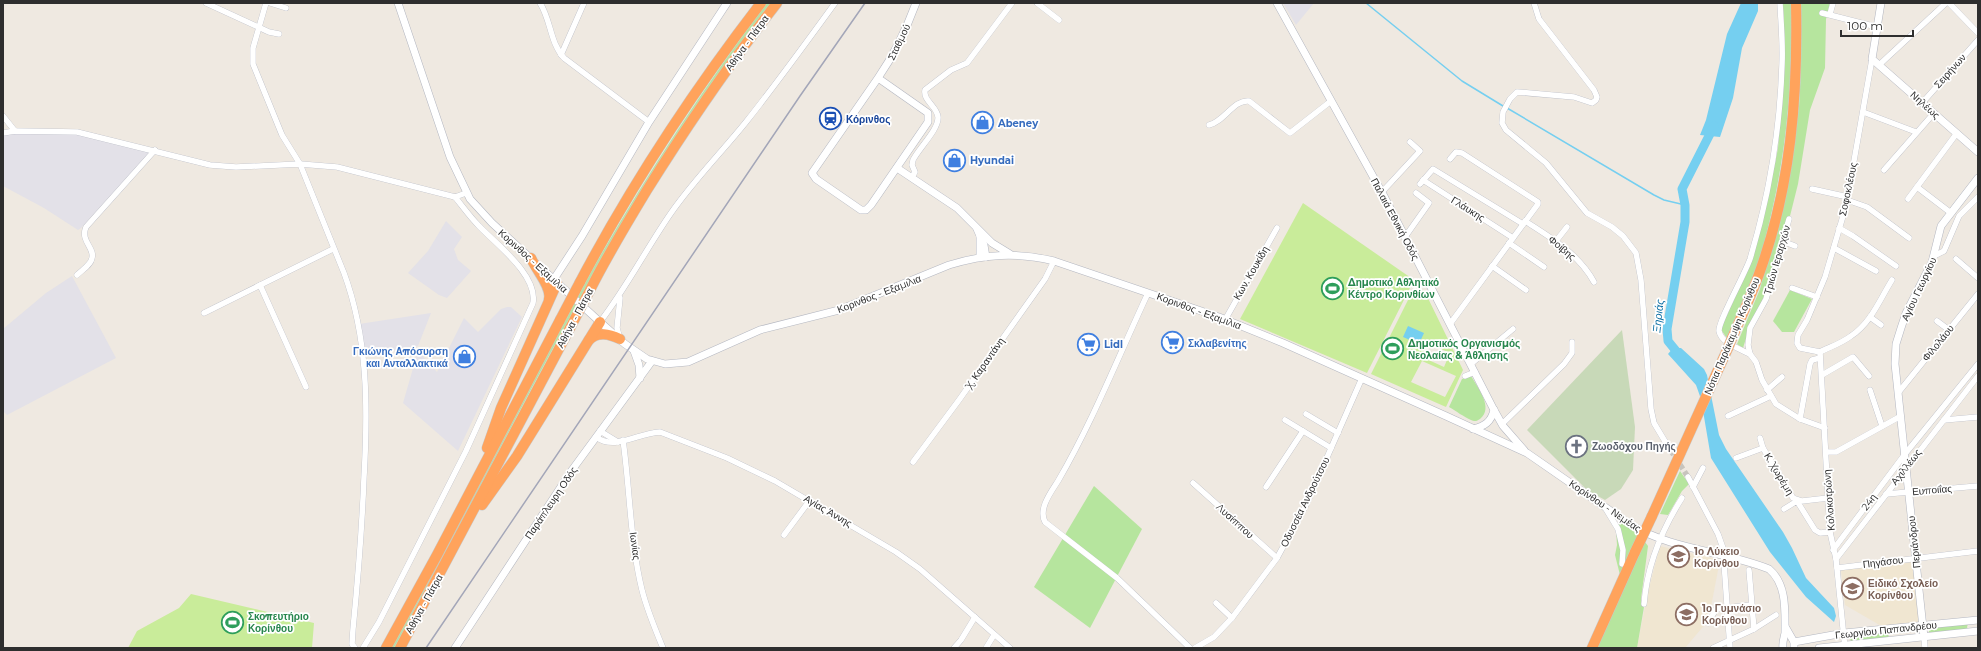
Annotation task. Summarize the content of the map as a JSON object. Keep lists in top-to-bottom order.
{
  "streets": {
    "highway": ["Αθήνα - Πάτρα", "Νότια Παράκαμψη Κορίνθου"],
    "street": [
      "Σταθμού",
      "Σειρήνων",
      "Νηλέως",
      "Σοφοκλέους",
      "Γλάυκης",
      "Παλαιά Εθνική Οδός",
      "Φοίβης",
      "Τριών Ιεραρχών",
      "Κορινθος - Εξαμιλια",
      "Κων. Κουκίδη",
      "Αγίου Γεωργίου",
      "Φιλολάου",
      "Χ. Καραντάνη",
      "Αχιλλέως",
      "Κ. Χωρέμη",
      "Ευποιΐας",
      "Κολοκοτρώνη",
      "Οδυσσέα Ανδρούτσου",
      "24η",
      "Παράπλευρη Οδός",
      "Κορίνθου - Νεμέας",
      "Αγίας Άννης",
      "Λυσίππου",
      "Περιάνδρου",
      "Ιωνίας",
      "Πηγάσου",
      "Γεωργίου Παπανδρέου"
    ]
  },
  "crossings": [
    ["Σειρήνων", "Νηλέως"],
    ["Νηλέως", "Σοφοκλέους"],
    ["Σοφοκλέους", "Κολοκοτρώνη"],
    ["Γλάυκης", "Φοίβης"],
    ["Παλαιά Εθνική Οδός", "Κορινθος - Εξαμιλια"],
    ["Παλαιά Εθνική Οδός", "Κορίνθου - Νεμέας"],
    ["Τριών Ιεραρχών", "Κολοκοτρώνη"],
    ["Κορινθος - Εξαμιλια", "Κων. Κουκίδη"],
    ["Κορινθος - Εξαμιλια", "Χ. Καραντάνη"],
    ["Κορινθος - Εξαμιλια", "Οδυσσέα Ανδρούτσου"],
    ["Κορινθος - Εξαμιλια", "Παράπλευρη Οδός"],
    ["Κορινθος - Εξαμιλια", "Κορίνθου - Νεμέας"],
    ["Αγίου Γεωργίου", "Φιλολάου"],
    ["Αγίου Γεωργίου", "Αχιλλέως"],
    ["Αγίου Γεωργίου", "24η"],
    ["Αγίου Γεωργίου", "Περιάνδρου"],
    ["Αχιλλέως", "Ευποιΐας"],
    ["Αχιλλέως", "Κολοκοτρώνη"],
    ["Αχιλλέως", "24η"],
    ["Αχιλλέως", "Περιάνδρου"],
    ["Κ. Χωρέμη", "Κολοκοτρώνη"],
    ["Ευποιΐας", "Περιάνδρου"],
    ["Κολοκοτρώνη", "24η"],
    ["Κολοκοτρώνη", "Πηγάσου"],
    ["Κολοκοτρώνη", "Γεωργίου Παπανδρέου"],
    ["Οδυσσέα Ανδρούτσου", "Λυσίππου"],
    ["24η", "Περιάνδρου"],
    ["Κορίνθου - Νεμέας", "Γεωργίου Παπανδρέου"],
    ["Αγίας Άννης", "Ιωνίας"],
    ["Περιάνδρου", "Πηγάσου"],
    ["Περιάνδρου", "Γεωργίου Παπανδρέου"]
  ],
  "water": ["Ξηριάς"],
  "places": {
    "station": ["Κόρινθος"],
    "shop": ["Abeney", "Hyundai", "Γκιώνης Απόσυρση και Ανταλλακτικά"],
    "sports": ["Δημοτικό Αθλητικό Κέντρο Κορινθίων", "Δημοτικός Οργανισμός Νεολαίας & Άθλησης", "Σκοπευτήριο Κορίνθου"],
    "supermarket": ["Σκλαβενίτης", "Lidl"],
    "church": ["Ζωοδόχου Πηγής"],
    "school or university": ["1ο Λύκειο Κορίνθου", "Ειδικό Σχολείο Κορίνθου", "1ο Γυμνάσιο Κορίνθου"]
  },
  "scale_bar": "100 m"
}
